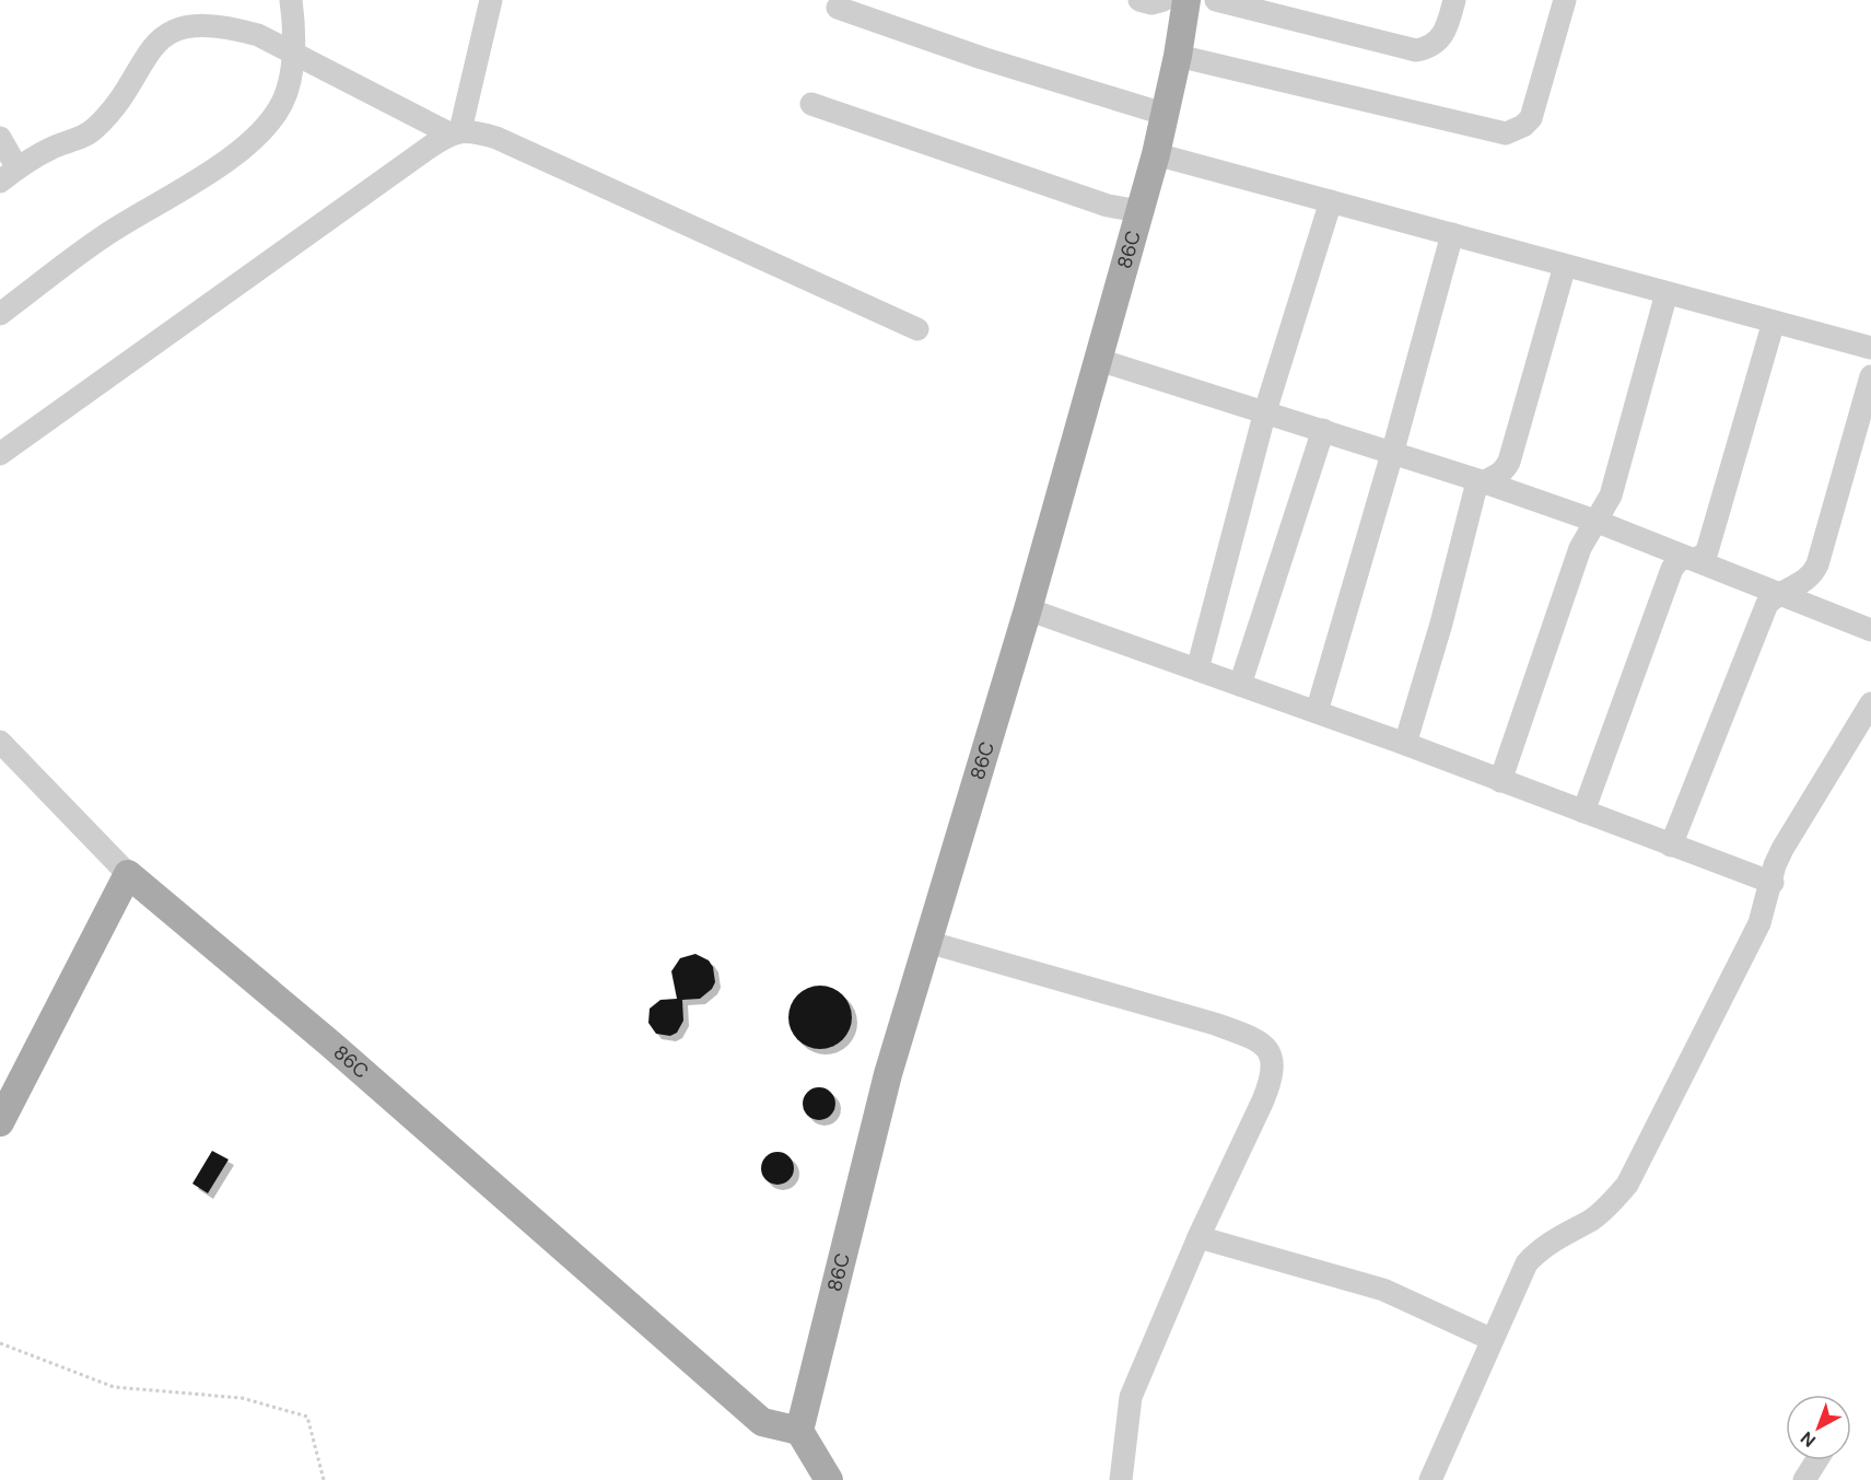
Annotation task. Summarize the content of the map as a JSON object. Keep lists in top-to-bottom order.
{
  "streets": {
    "main road": ["86C"]
  },
  "north": "bottom left"
}
